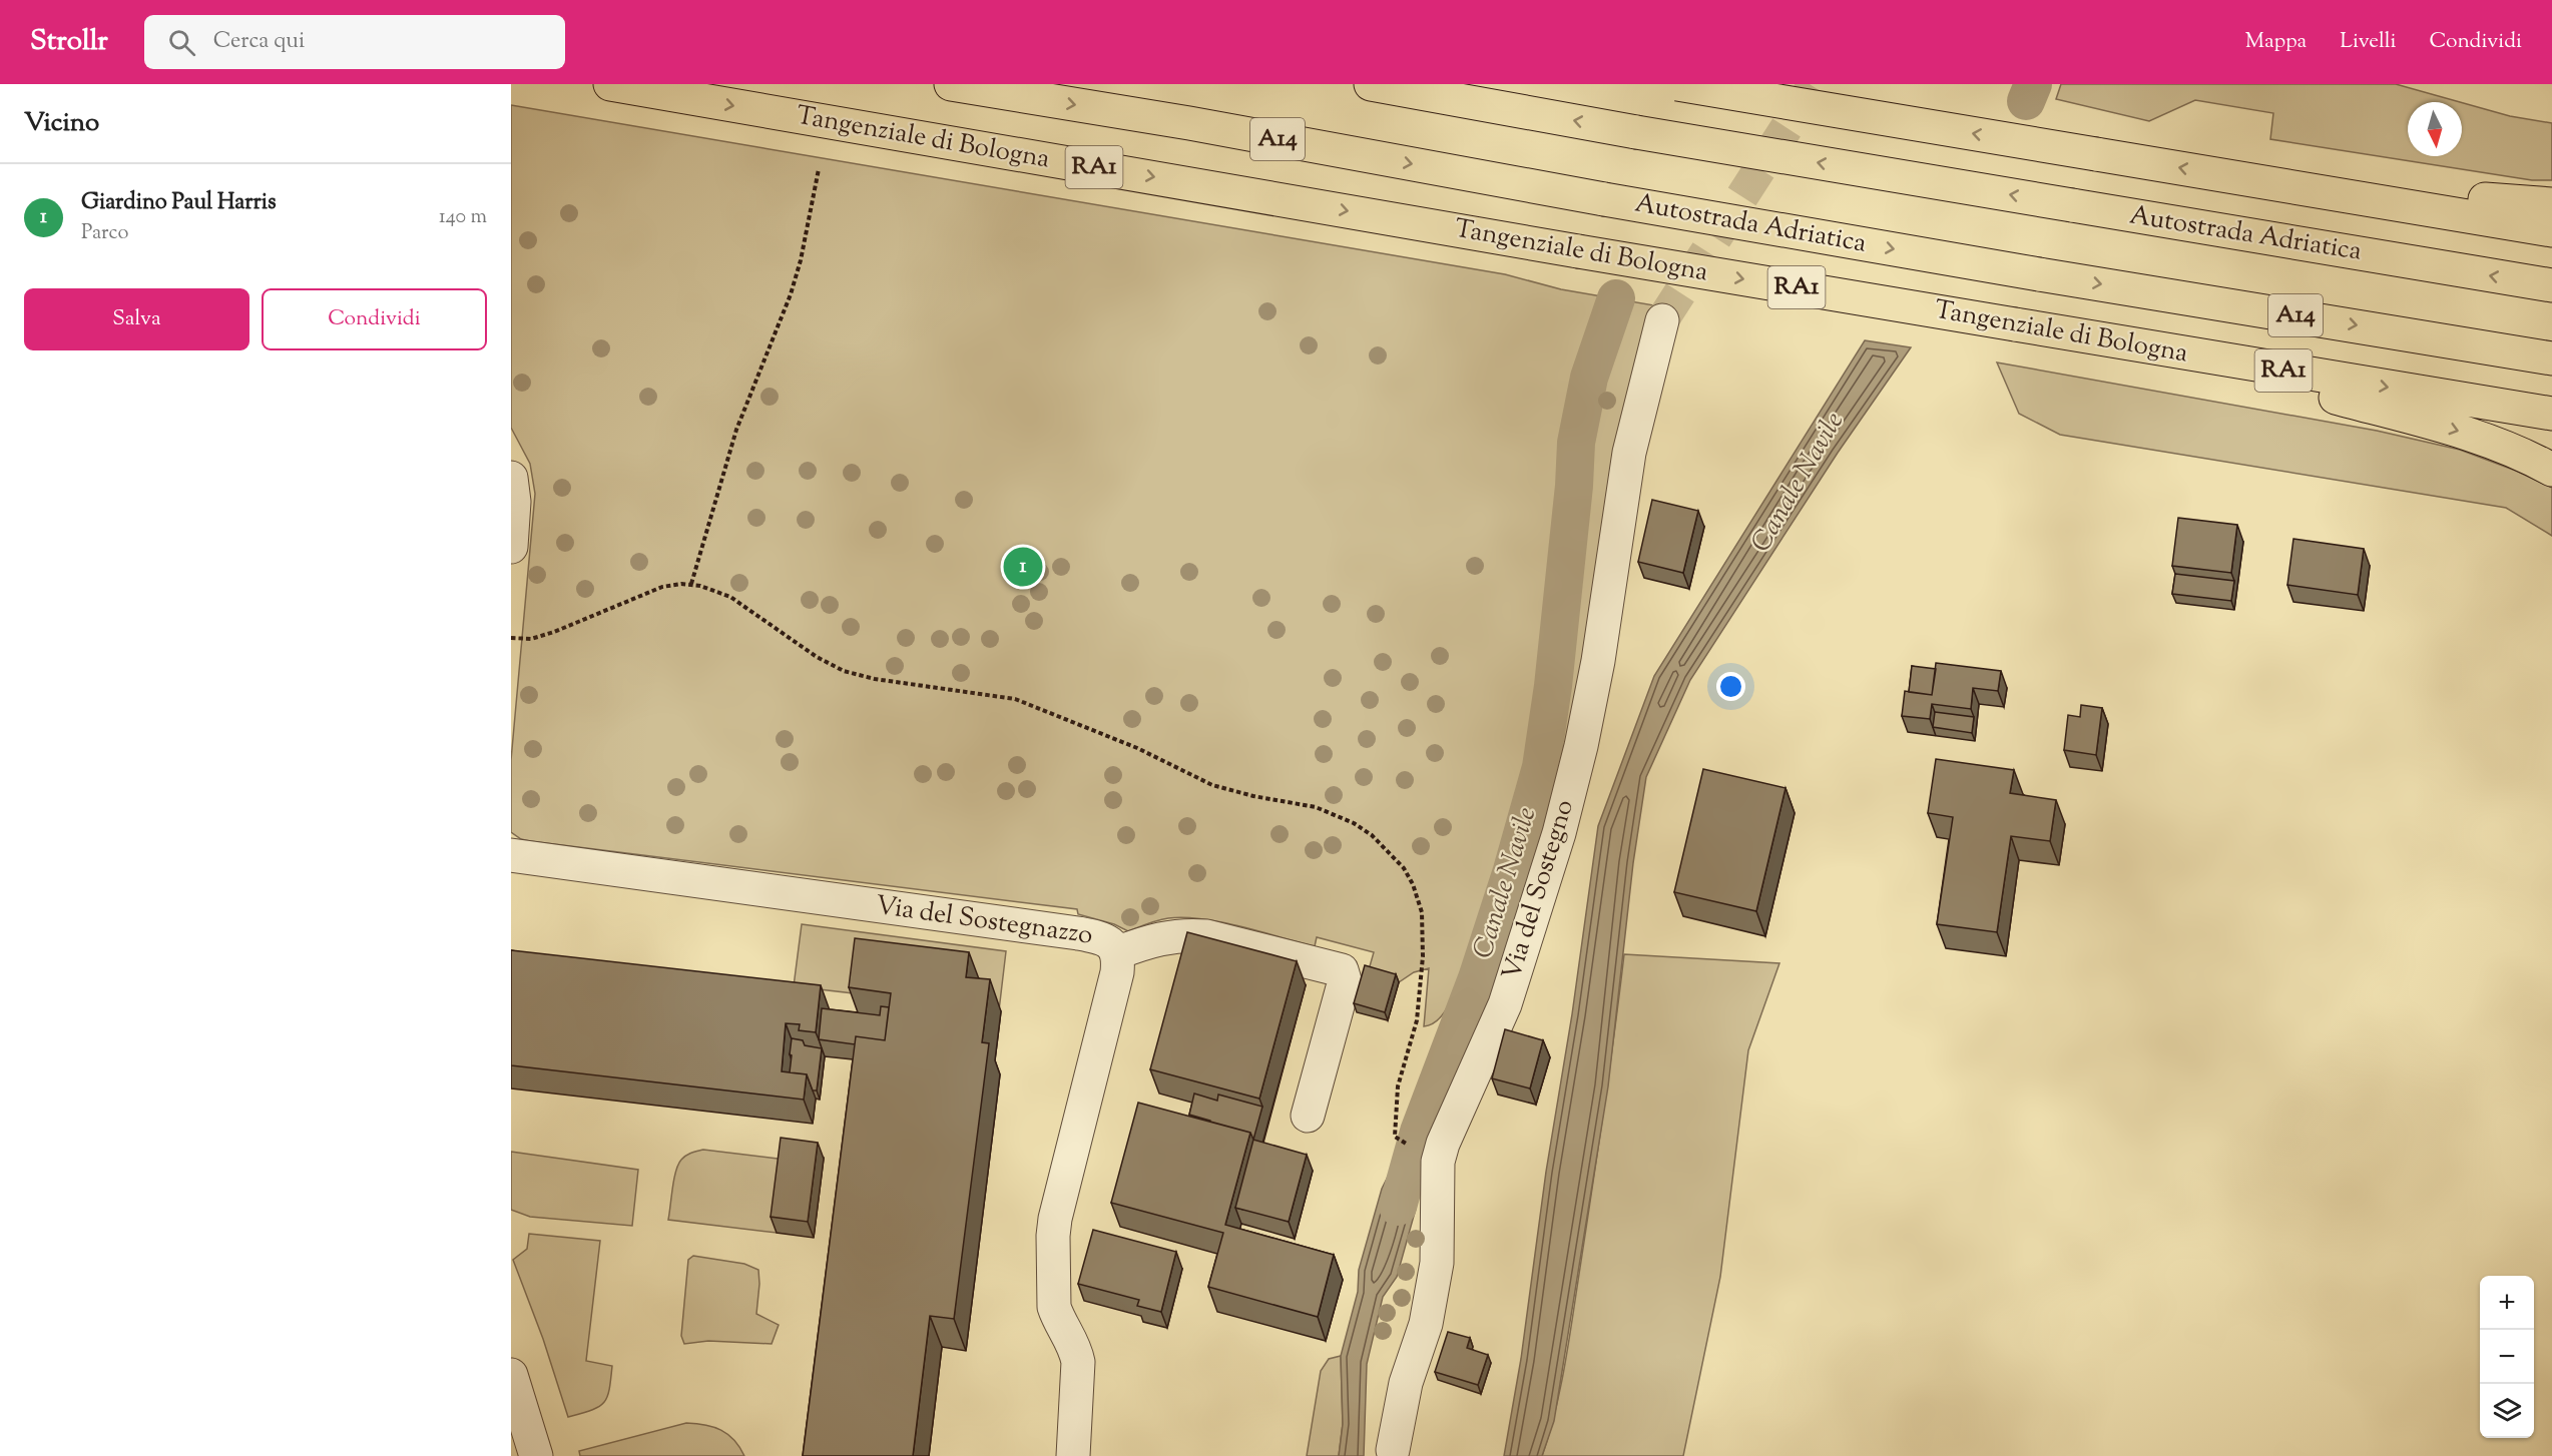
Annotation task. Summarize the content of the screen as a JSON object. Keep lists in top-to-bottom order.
{
  "streets": {
    "highway": [
      "Tangenziale di Bologna",
      "A14",
      "RA1",
      "Autostrada Adriatica"
    ],
    "street": ["Via del Sostegno", "Via del Sostegnazzo"]
  },
  "water": ["Canale Navile"],
  "north": "bottom",
  "page": {
    "header": "Strollr",
    "search": "Cerca qui",
    "nav": ["Mappa", "Livelli", "Condividi"],
    "heading": "Vicino",
    "list": [
      {
        "mark": "1",
        "name": "Giardino Paul Harris",
        "note": "Parco",
        "value": "140 m"
      }
    ],
    "buttons": ["Salva", "Condividi"],
    "pins": "1",
    "map_buttons": ["+", "−"]
  }
}
